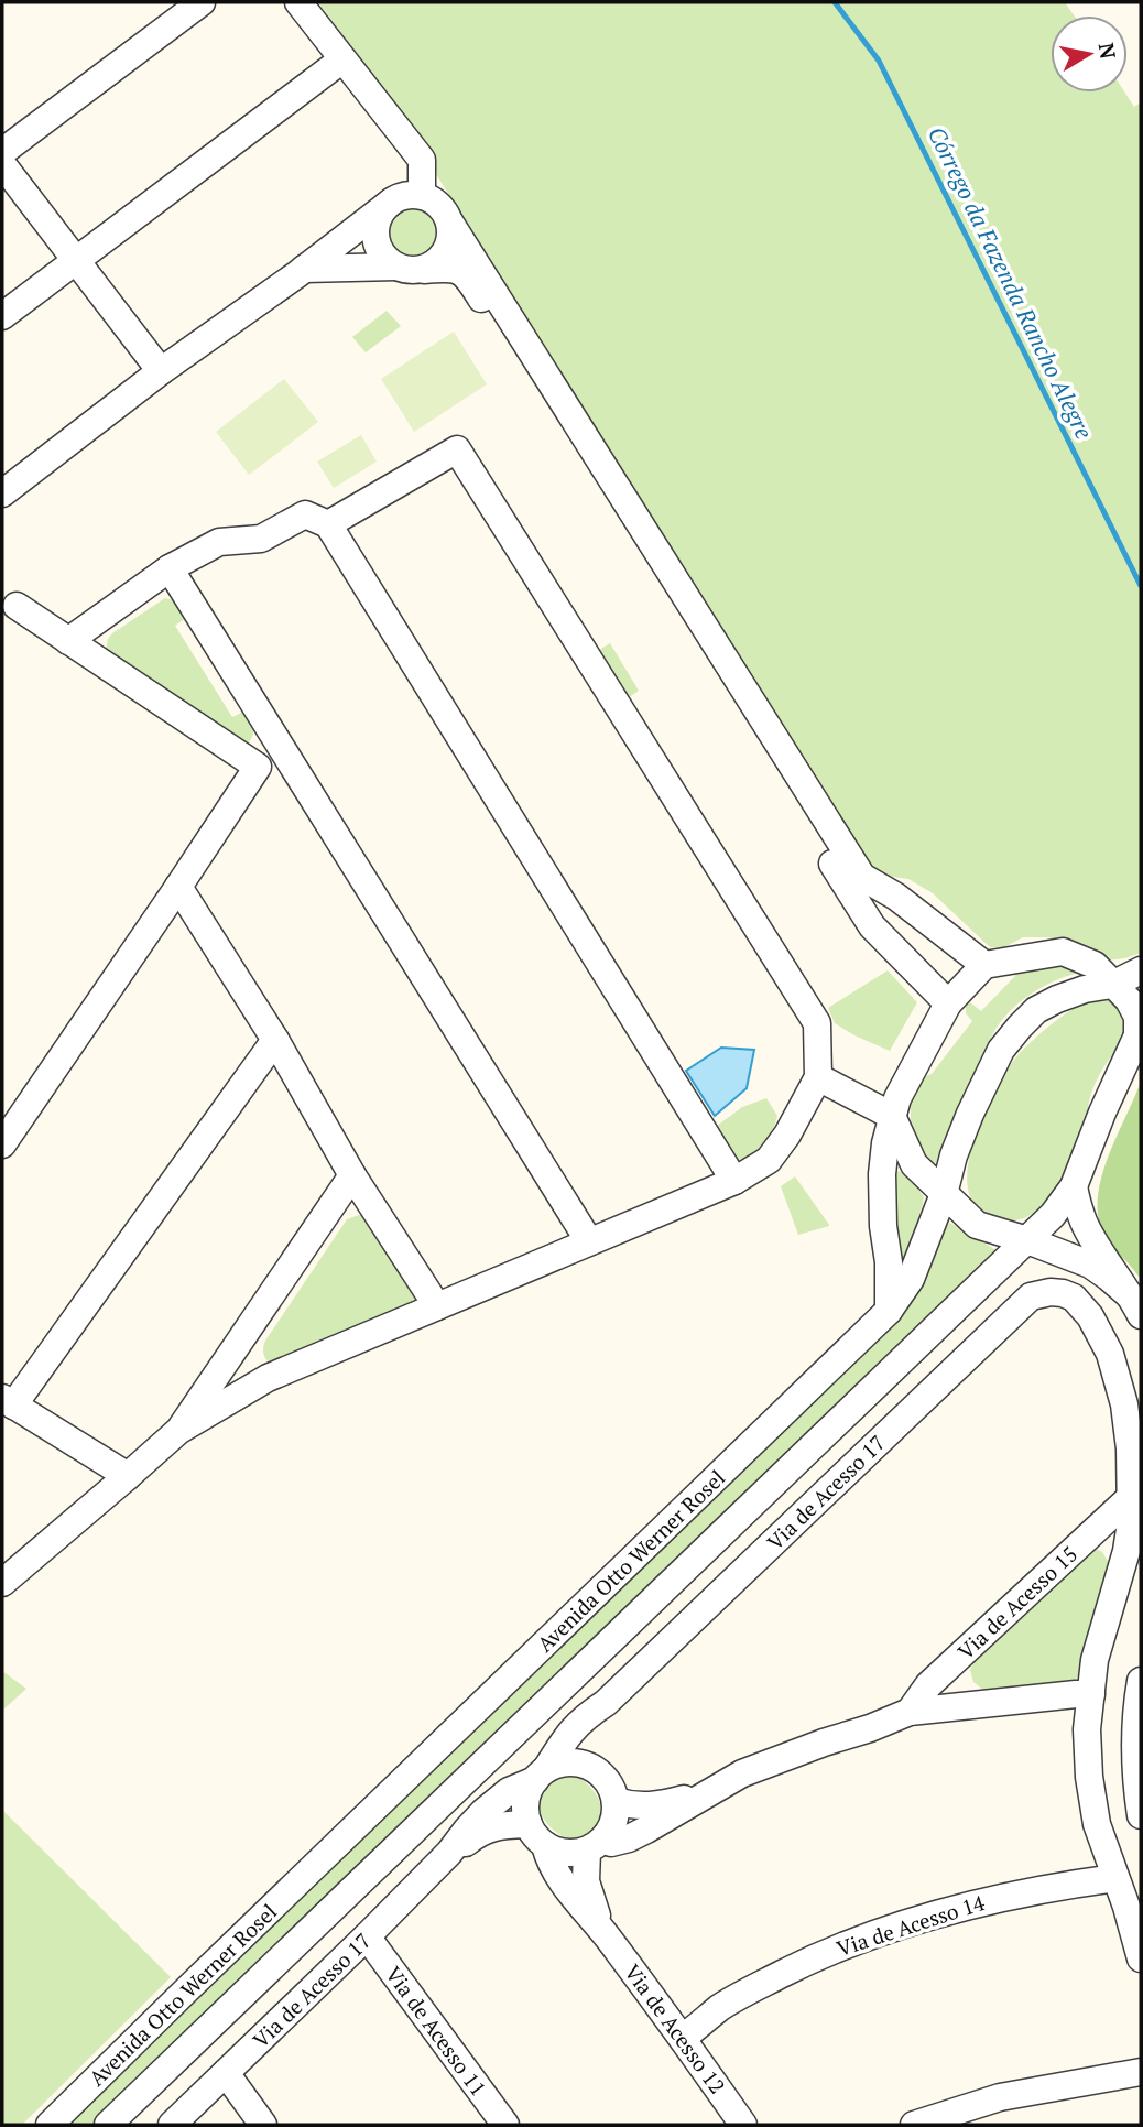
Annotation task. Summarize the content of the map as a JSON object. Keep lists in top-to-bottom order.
{
  "streets": {
    "street": [
      "Via de Acesso 17",
      "Avenida Otto Werner Rosel",
      "Via de Acesso 15",
      "Via de Acesso 14",
      "Via de Acesso 12",
      "Via de Acesso 11"
    ]
  },
  "crossings": [
    ["Via de Acesso 17", "Via de Acesso 15"],
    ["Via de Acesso 17", "Via de Acesso 12"],
    ["Via de Acesso 17", "Via de Acesso 11"],
    ["Via de Acesso 14", "Via de Acesso 12"]
  ],
  "water": ["Córrego da Fazenda Rancho Alegre"],
  "north": "right"
}
